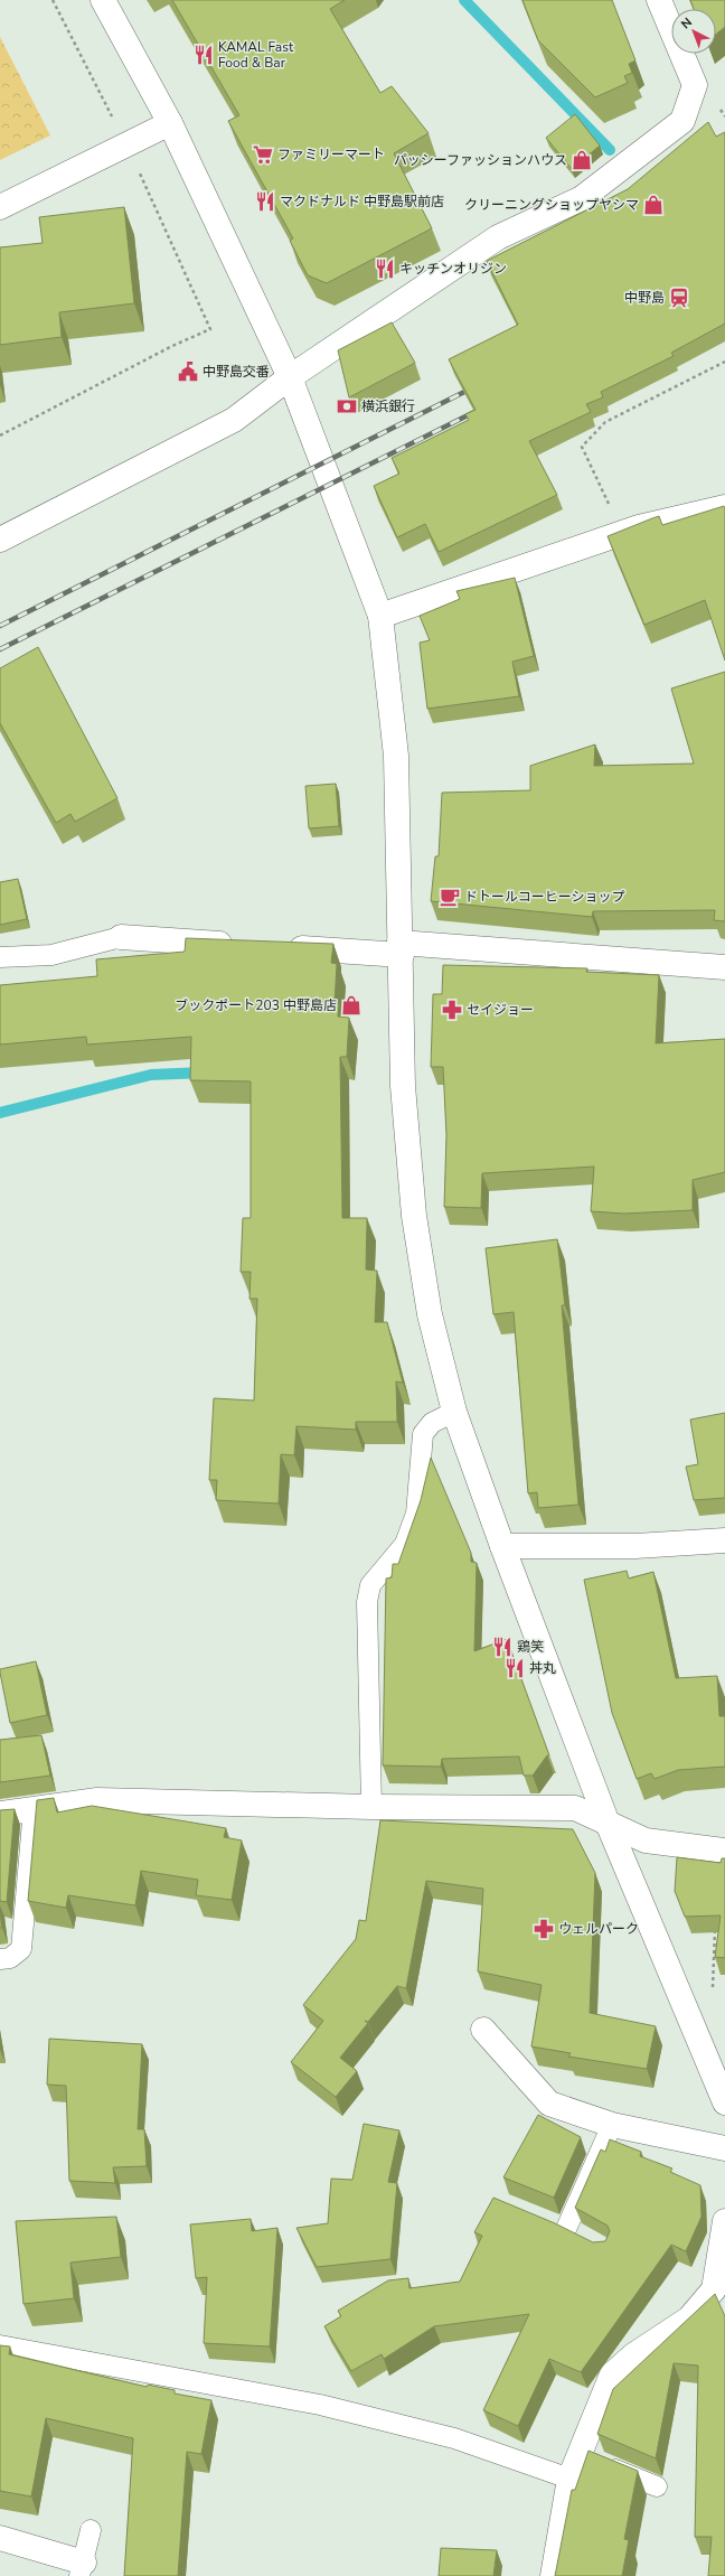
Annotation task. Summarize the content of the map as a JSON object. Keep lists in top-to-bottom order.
{
  "places": {
    "restaurant": [
      "KAMAL Fast Food & Bar",
      "マクドナルド 中野島駅前店",
      "キッチンオリジン",
      "鶏笑",
      "丼丸"
    ],
    "supermarket": ["ファミリーマート"],
    "shop": ["パッシーファッションハウス", "クリーニングショップヤシマ", "ブックポート203 中野島店"],
    "station": ["中野島"],
    "public building": ["中野島交番"],
    "bank": ["横浜銀行"],
    "cafe": ["ドトールコーヒーショップ"],
    "pharmacy": ["セイジョー", "ウェルパーク"]
  },
  "north": "top left"
}
